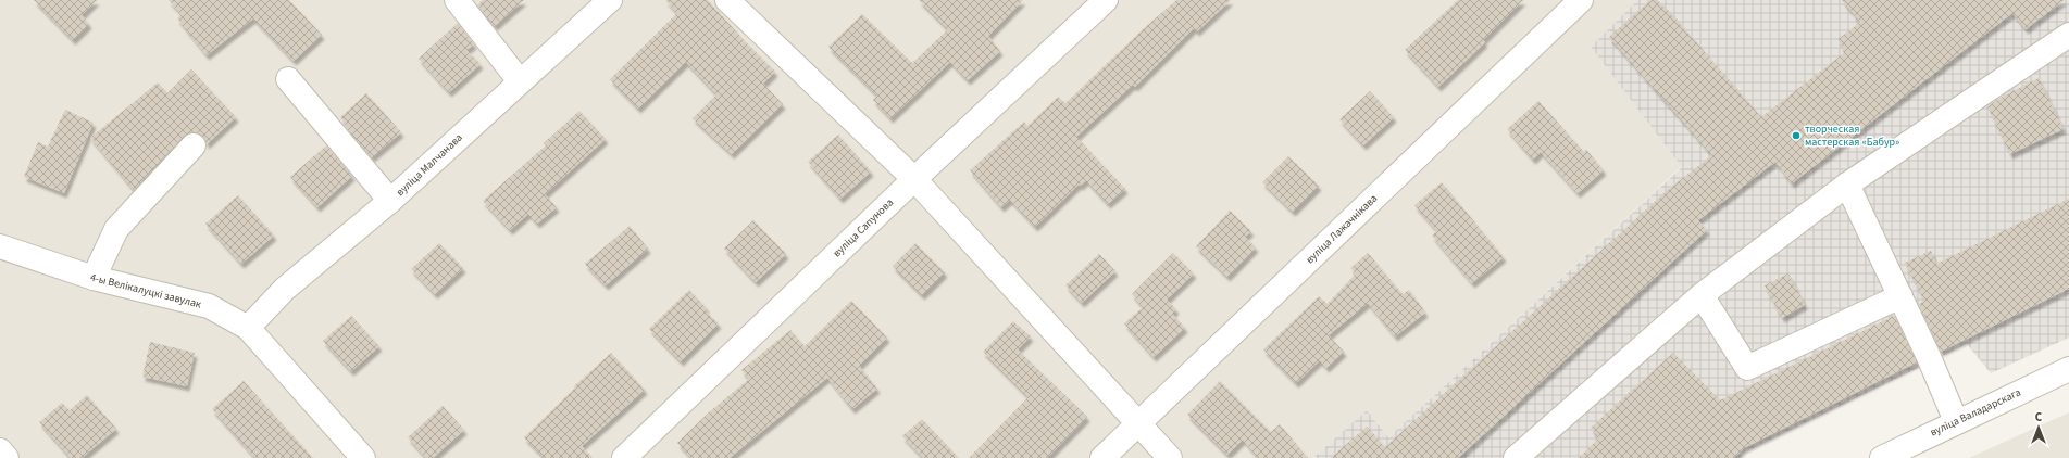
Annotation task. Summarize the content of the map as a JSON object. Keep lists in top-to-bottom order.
{
  "streets": {
    "street": [
      "вуліца Малчанава",
      "вуліца Сапунова",
      "вуліца Лажачнікава",
      "4-ы Велікалуцкі завулак",
      "вуліца Валадарскага"
    ]
  },
  "crossings": [
    ["вуліца Малчанава", "4-ы Велікалуцкі завулак"]
  ],
  "places": ["творческая мастерская «Бабур»"],
  "north": "top"
}
